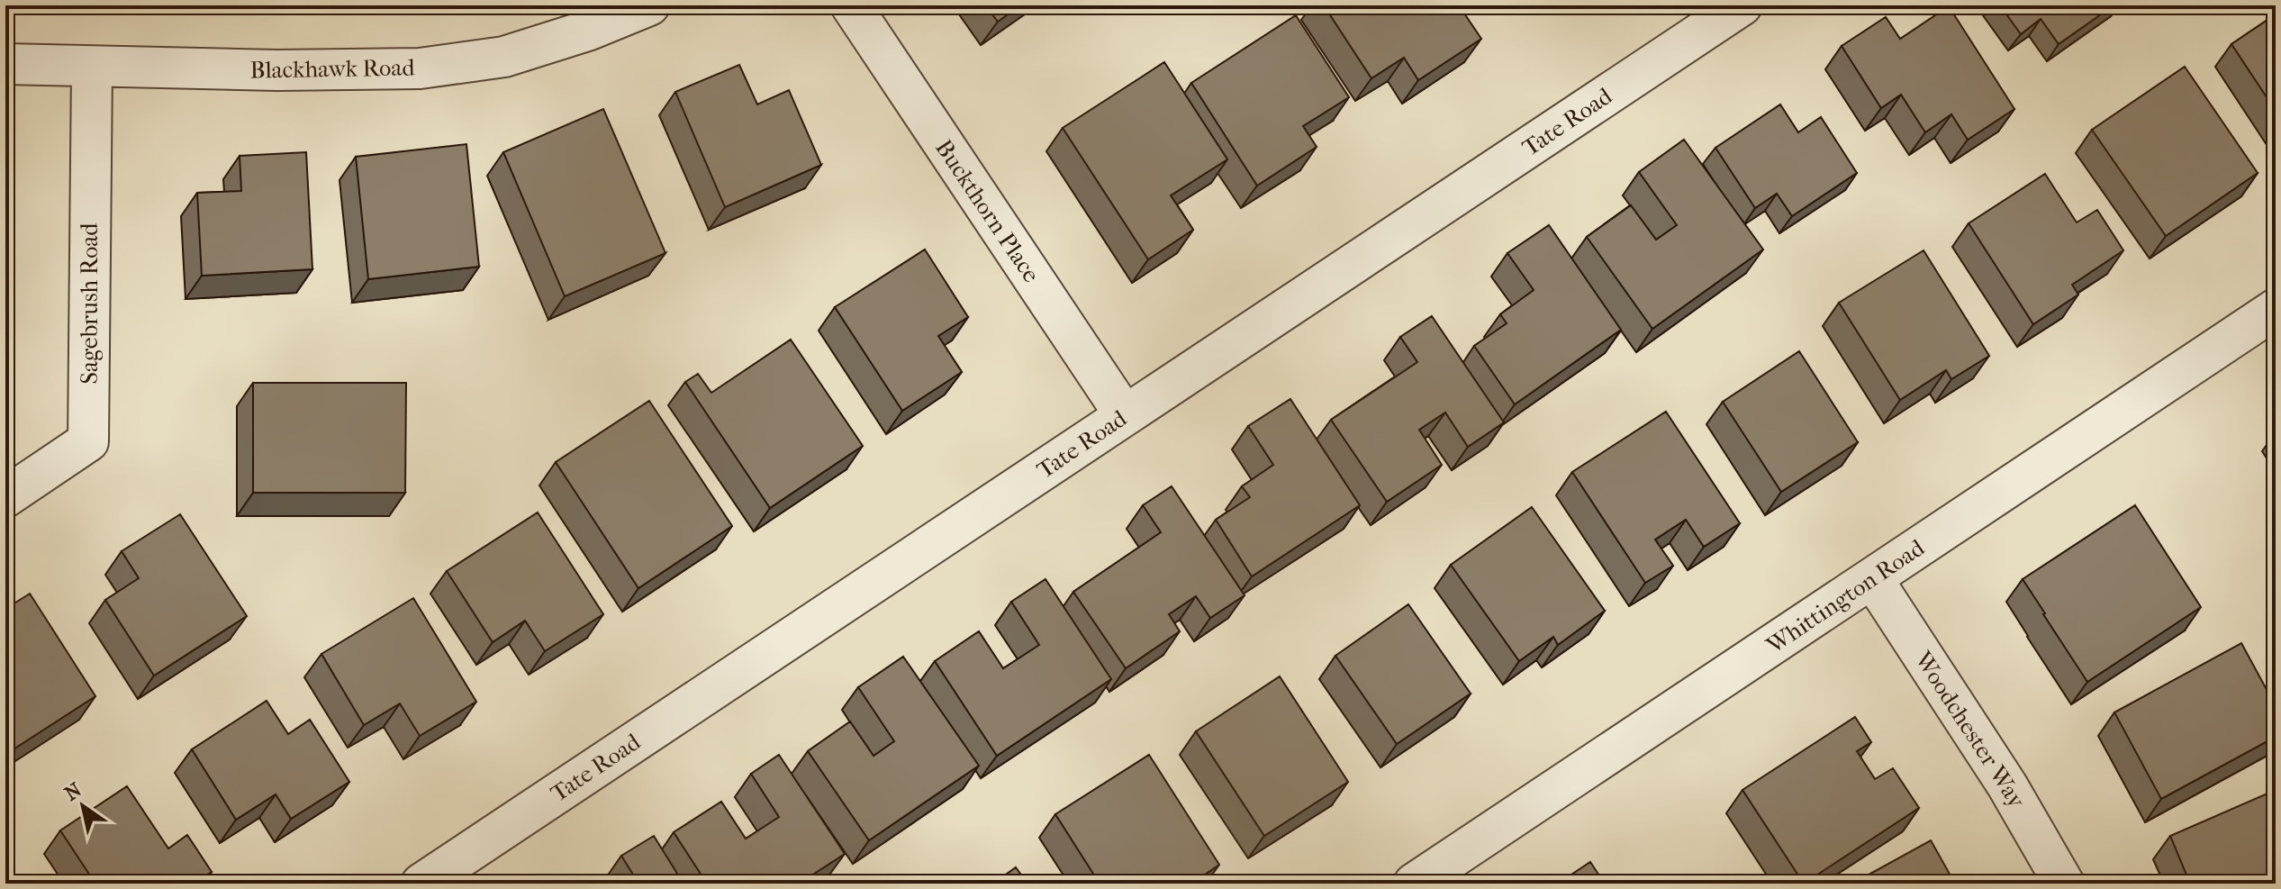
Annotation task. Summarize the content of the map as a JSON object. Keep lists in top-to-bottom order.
{
  "streets": {
    "street": [
      "Blackhawk Road",
      "Tate Road",
      "Buckthorn Place",
      "Sagebrush Road",
      "Whittington Road",
      "Woodchester Way"
    ]
  },
  "crossings": [
    ["Blackhawk Road", "Sagebrush Road"],
    ["Tate Road", "Buckthorn Place"],
    ["Whittington Road", "Woodchester Way"]
  ],
  "north": "top left"
}
